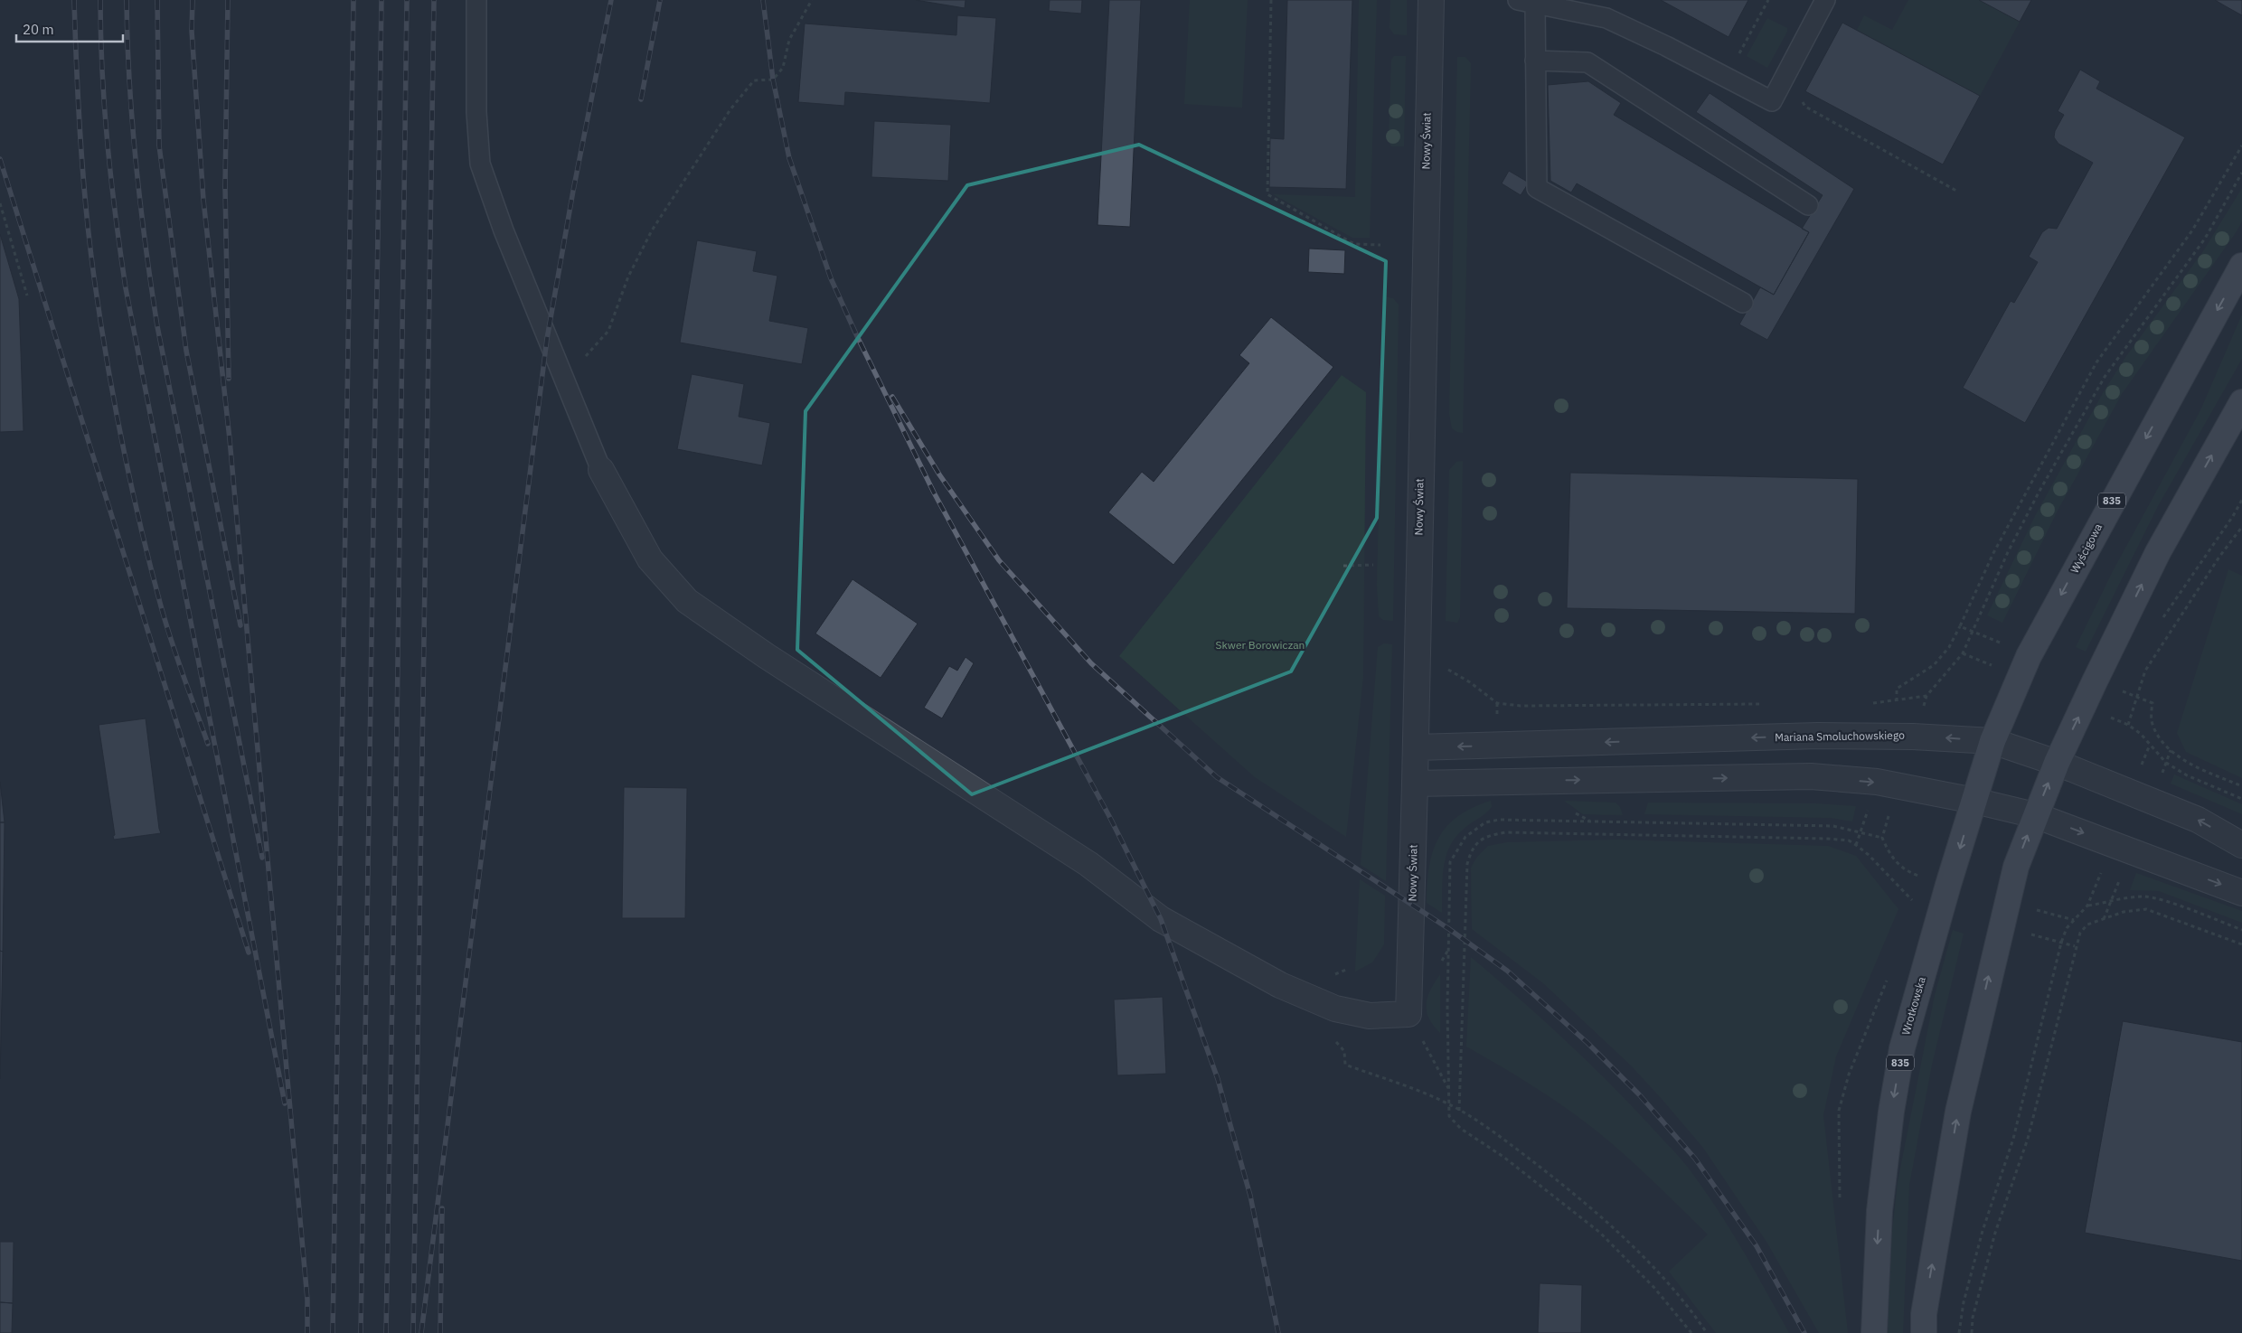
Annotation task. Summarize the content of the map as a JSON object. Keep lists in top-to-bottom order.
{
  "streets": {
    "main road": ["835", "Wyścigowa", "Wrotkowska"],
    "street": ["Nowy Świat", "Mariana Smoluchowskiego"]
  },
  "crossings": [
    ["Nowy Świat", "Mariana Smoluchowskiego"],
    ["Wyścigowa", "Mariana Smoluchowskiego"],
    ["Wyścigowa", "Wrotkowska"],
    ["Mariana Smoluchowskiego", "Wrotkowska"]
  ],
  "parks": ["Skwer Borowiczan"],
  "scale_bar": "20 m"
}
